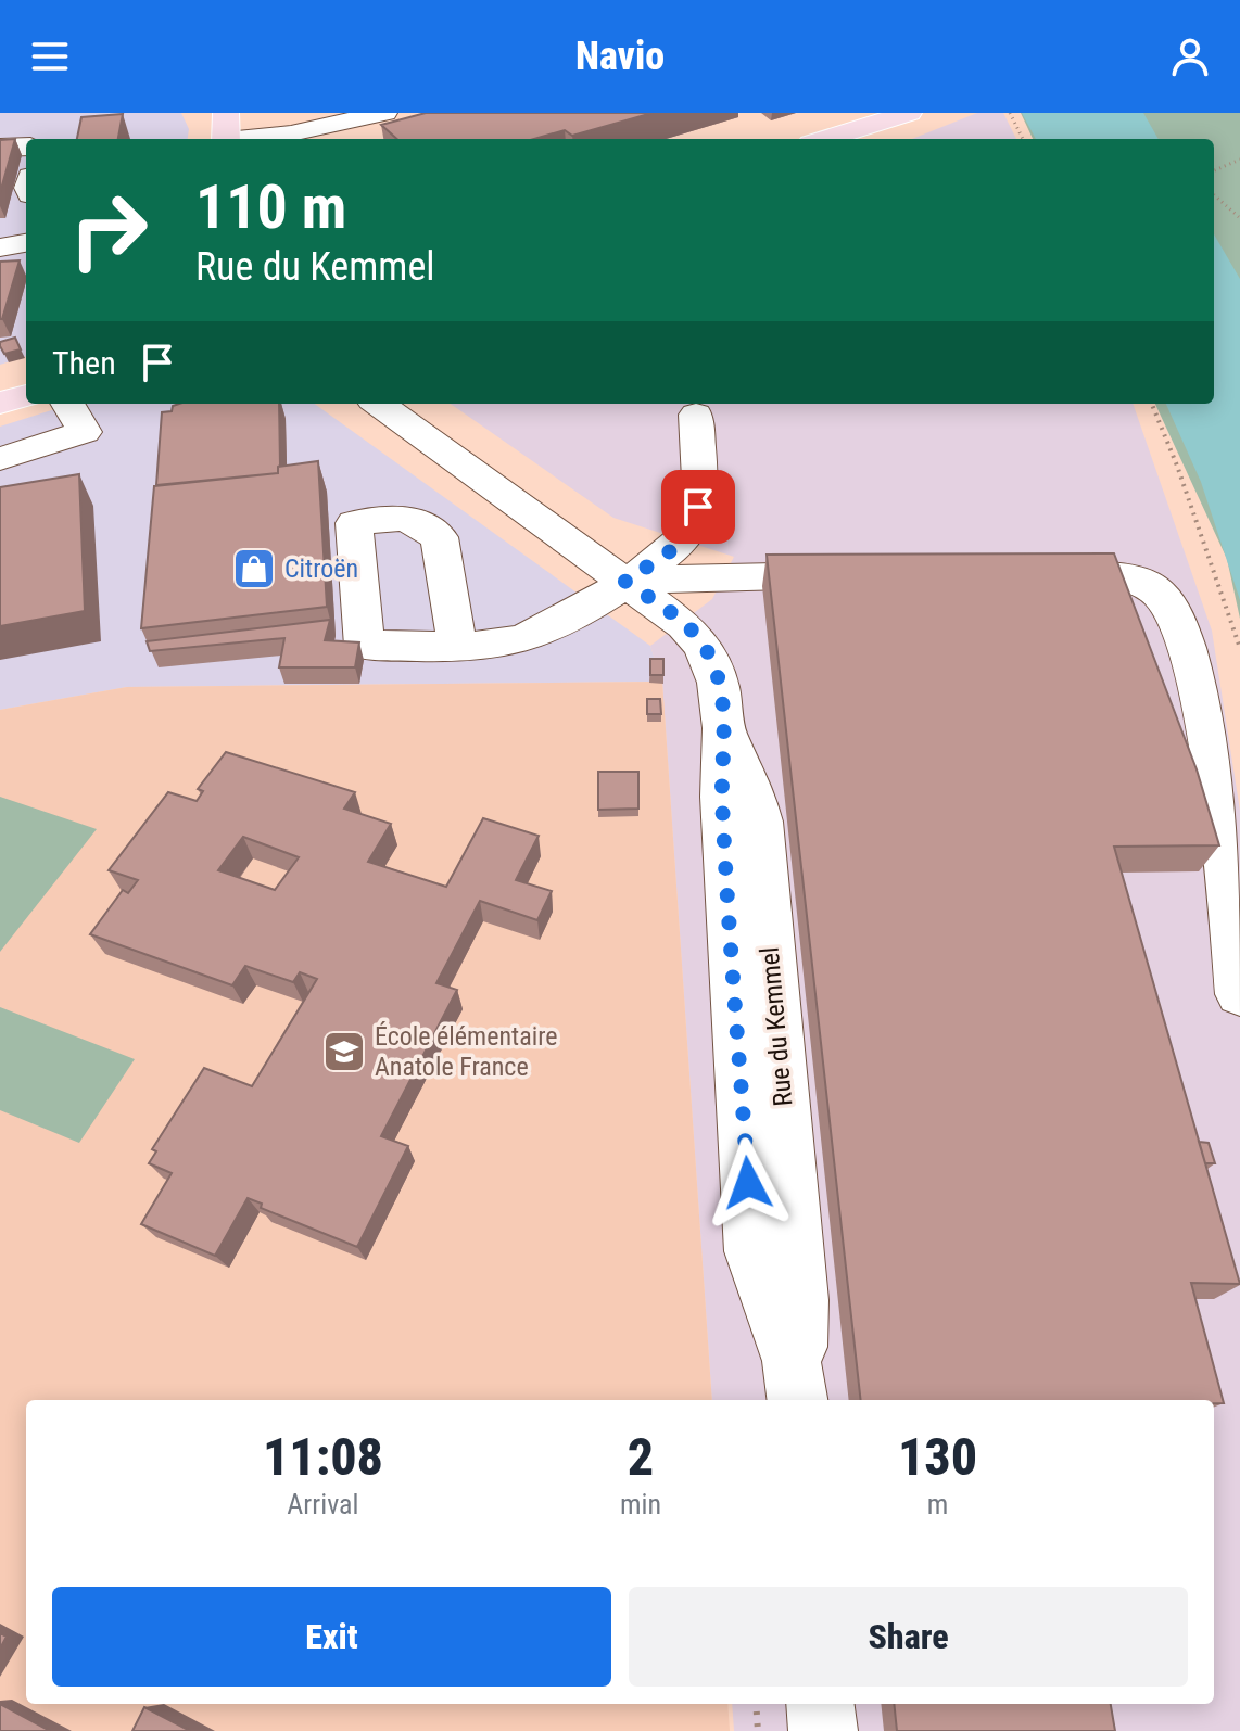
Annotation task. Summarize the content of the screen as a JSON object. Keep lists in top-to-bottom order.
{
  "streets": {
    "street": ["Rue du Kemmel"]
  },
  "places": {
    "shop": ["Citroën"],
    "school or university": ["École élémentaire Anatole France"]
  },
  "page": {
    "header": "Navio",
    "turn": ["110 m", "Rue du Kemmel"],
    "then": "Then",
    "eta": [
      "11:08",
      "Arrival",
      "2",
      "min",
      "130",
      "m"
    ],
    "buttons": ["Exit", "Share"]
  }
}
